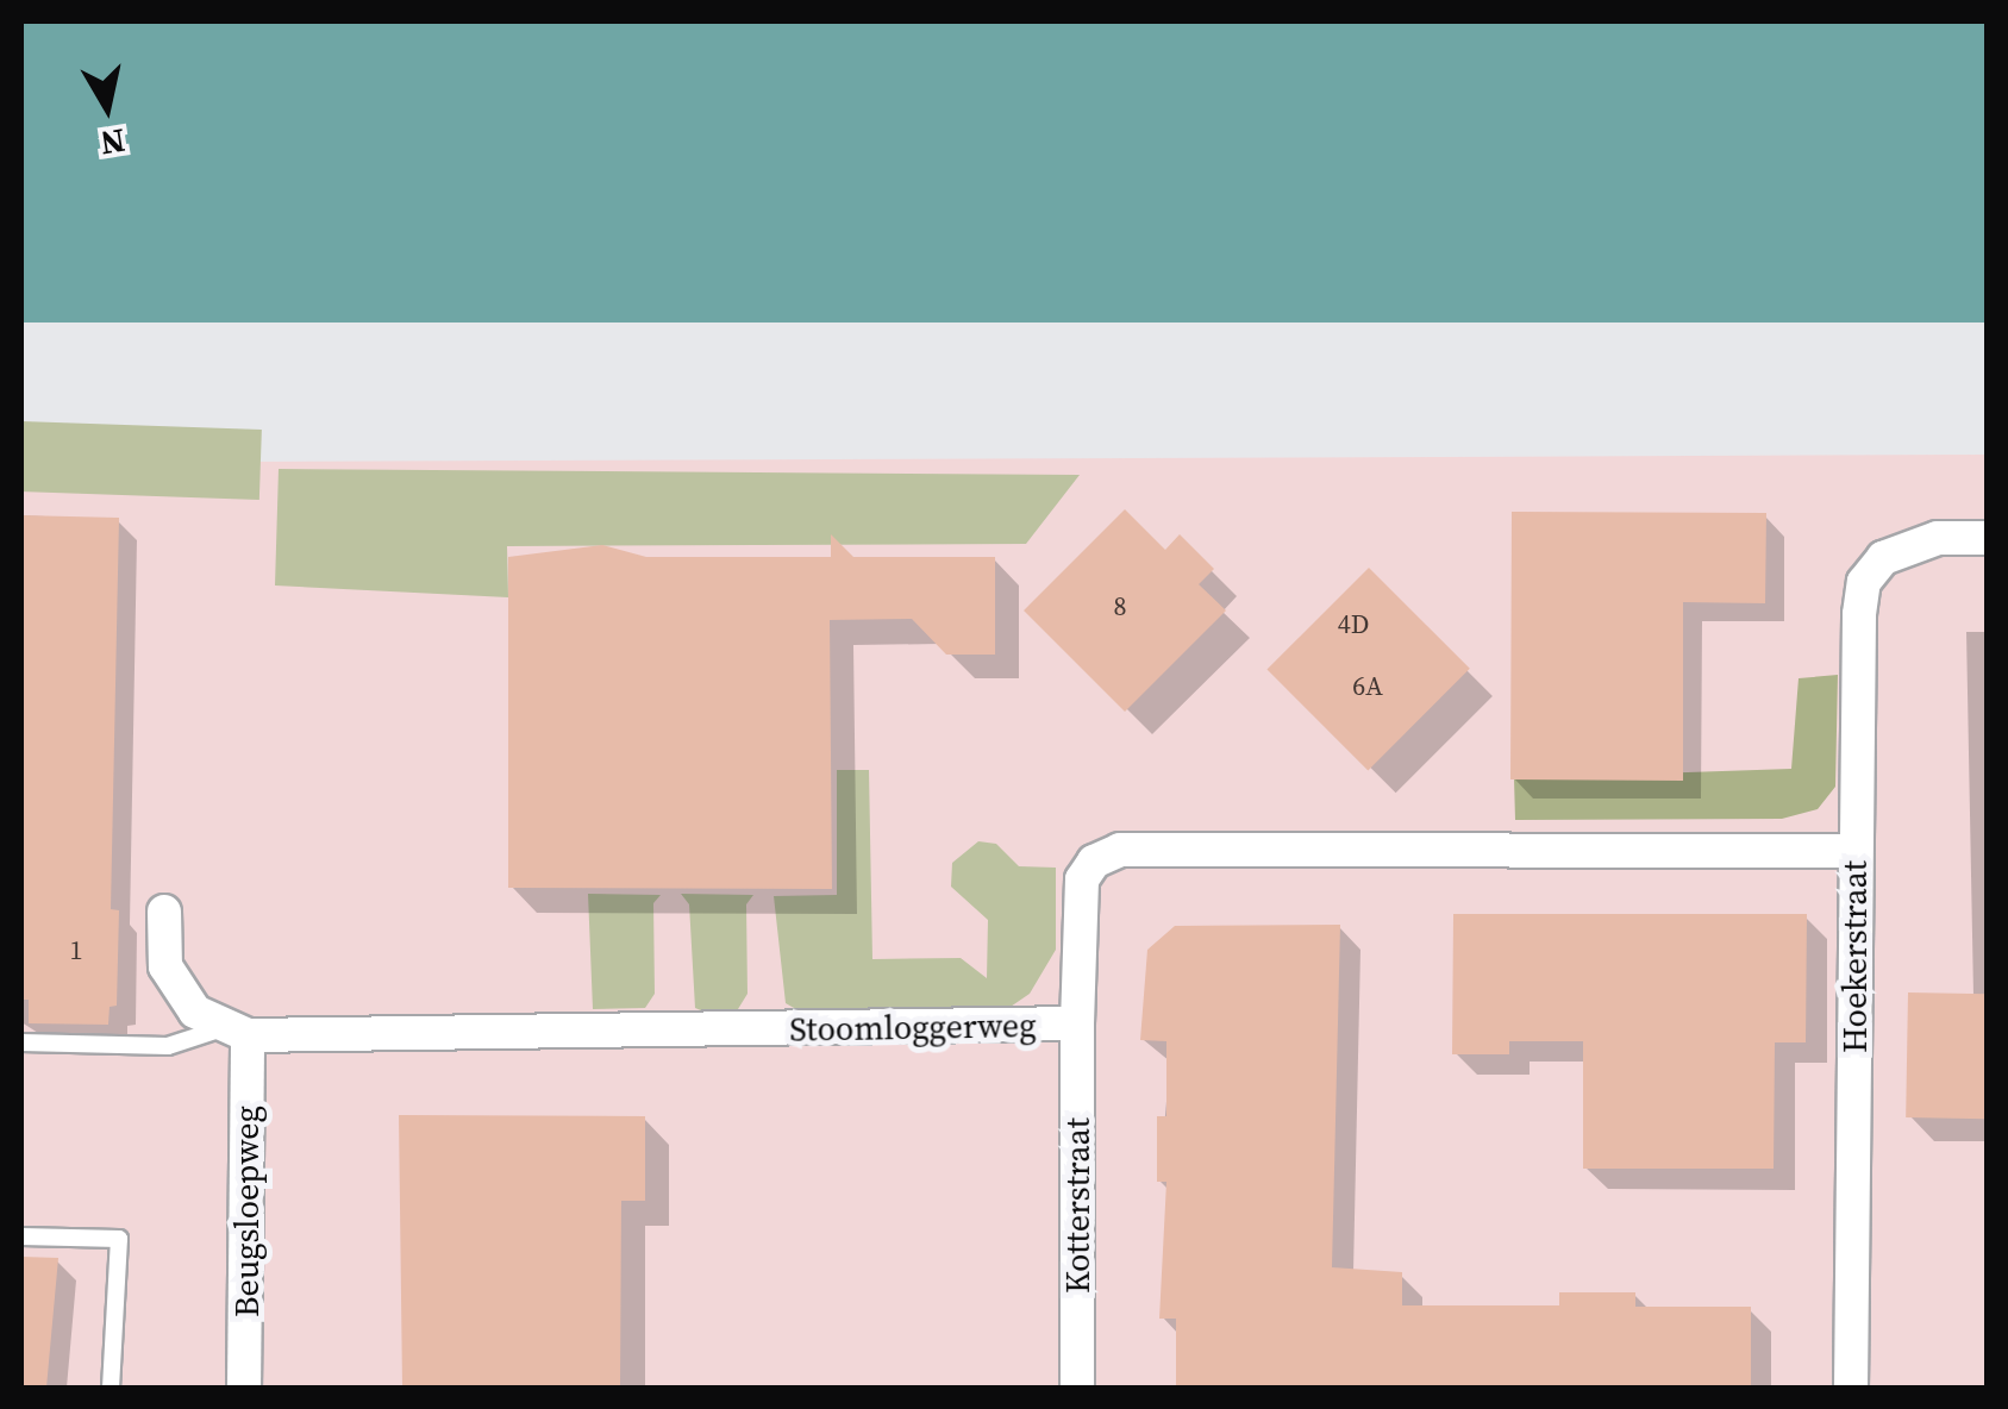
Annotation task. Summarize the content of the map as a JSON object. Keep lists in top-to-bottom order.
{
  "streets": {
    "street": [
      "Hoekerstraat",
      "Stoomloggerweg",
      "Kotterstraat",
      "Beugsloepweg"
    ]
  },
  "crossings": [
    ["Hoekerstraat", "Stoomloggerweg"],
    ["Stoomloggerweg", "Kotterstraat"],
    ["Stoomloggerweg", "Beugsloepweg"]
  ],
  "house_numbers": [
    "8",
    "4D",
    "6A",
    "1"
  ],
  "north": "bottom"
}
